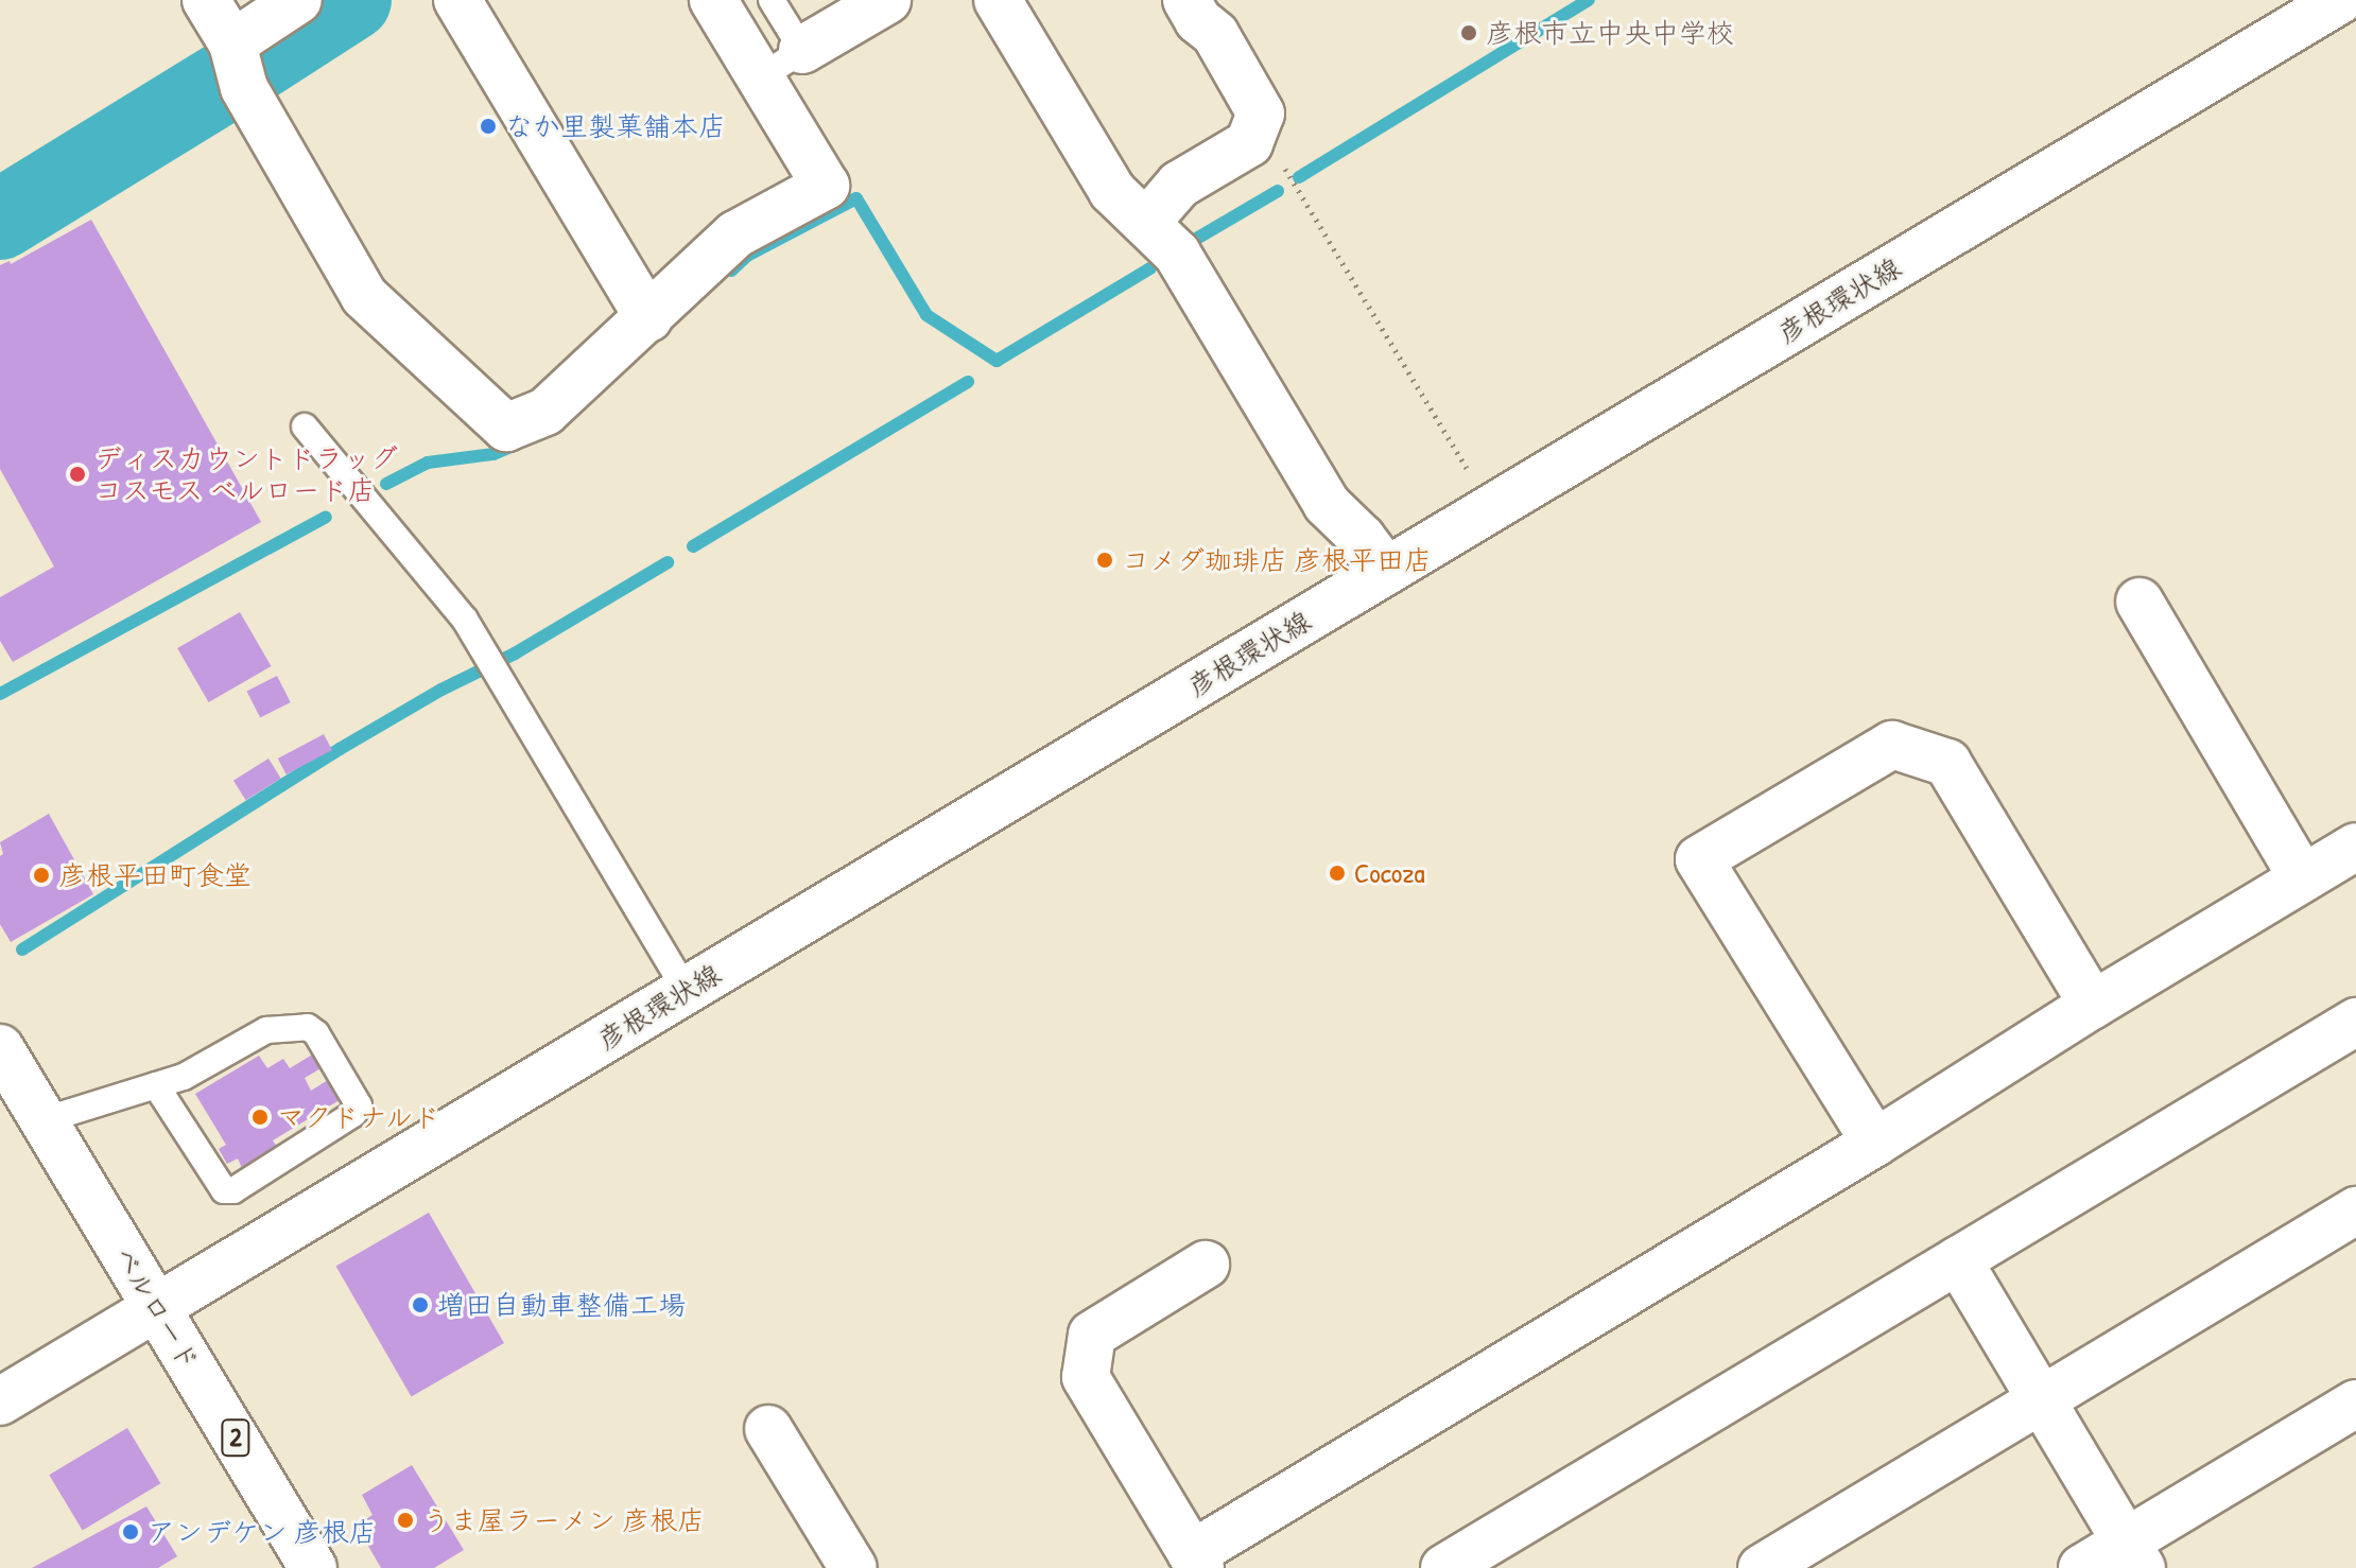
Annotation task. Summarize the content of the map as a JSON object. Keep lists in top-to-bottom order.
{
  "streets": {
    "street": ["彦根環状線", "ベルロード", "2"]
  },
  "crossings": [
    ["彦根環状線", "ベルロード"]
  ],
  "places": [
    "彦根市立中央中学校",
    "なか里製菓舗本店",
    "ディスカウントドラッグ コスモス ベルロード店",
    "コメダ珈琲店 彦根平田店",
    "Cocoza",
    "彦根平田町食堂",
    "マクドナルド",
    "増田自動車整備工場",
    "うま屋ラーメン 彦根店",
    "アンデケン 彦根店"
  ]
}
